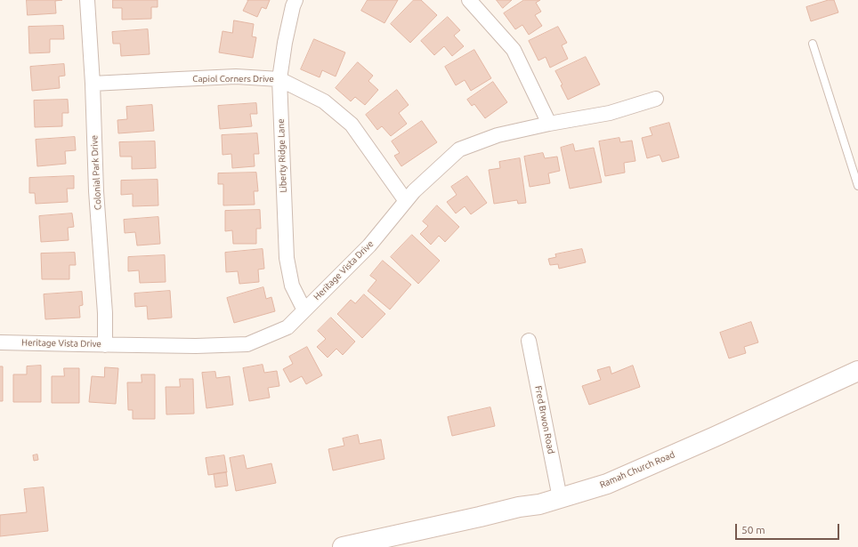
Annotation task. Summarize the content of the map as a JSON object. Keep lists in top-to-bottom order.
{
  "streets": {
    "main road": ["Ramah Church Road"],
    "street": [
      "Capiol Corners Drive",
      "Liberty Ridge Lane",
      "Colonial Park Drive",
      "Heritage Vista Drive",
      "Fred Brwon Road"
    ]
  },
  "crossings": [
    ["Capiol Corners Drive", "Liberty Ridge Lane"],
    ["Capiol Corners Drive", "Colonial Park Drive"],
    ["Capiol Corners Drive", "Heritage Vista Drive"],
    ["Liberty Ridge Lane", "Heritage Vista Drive"],
    ["Colonial Park Drive", "Heritage Vista Drive"],
    ["Fred Brwon Road", "Ramah Church Road"]
  ],
  "scale_bar": "50 m"
}
